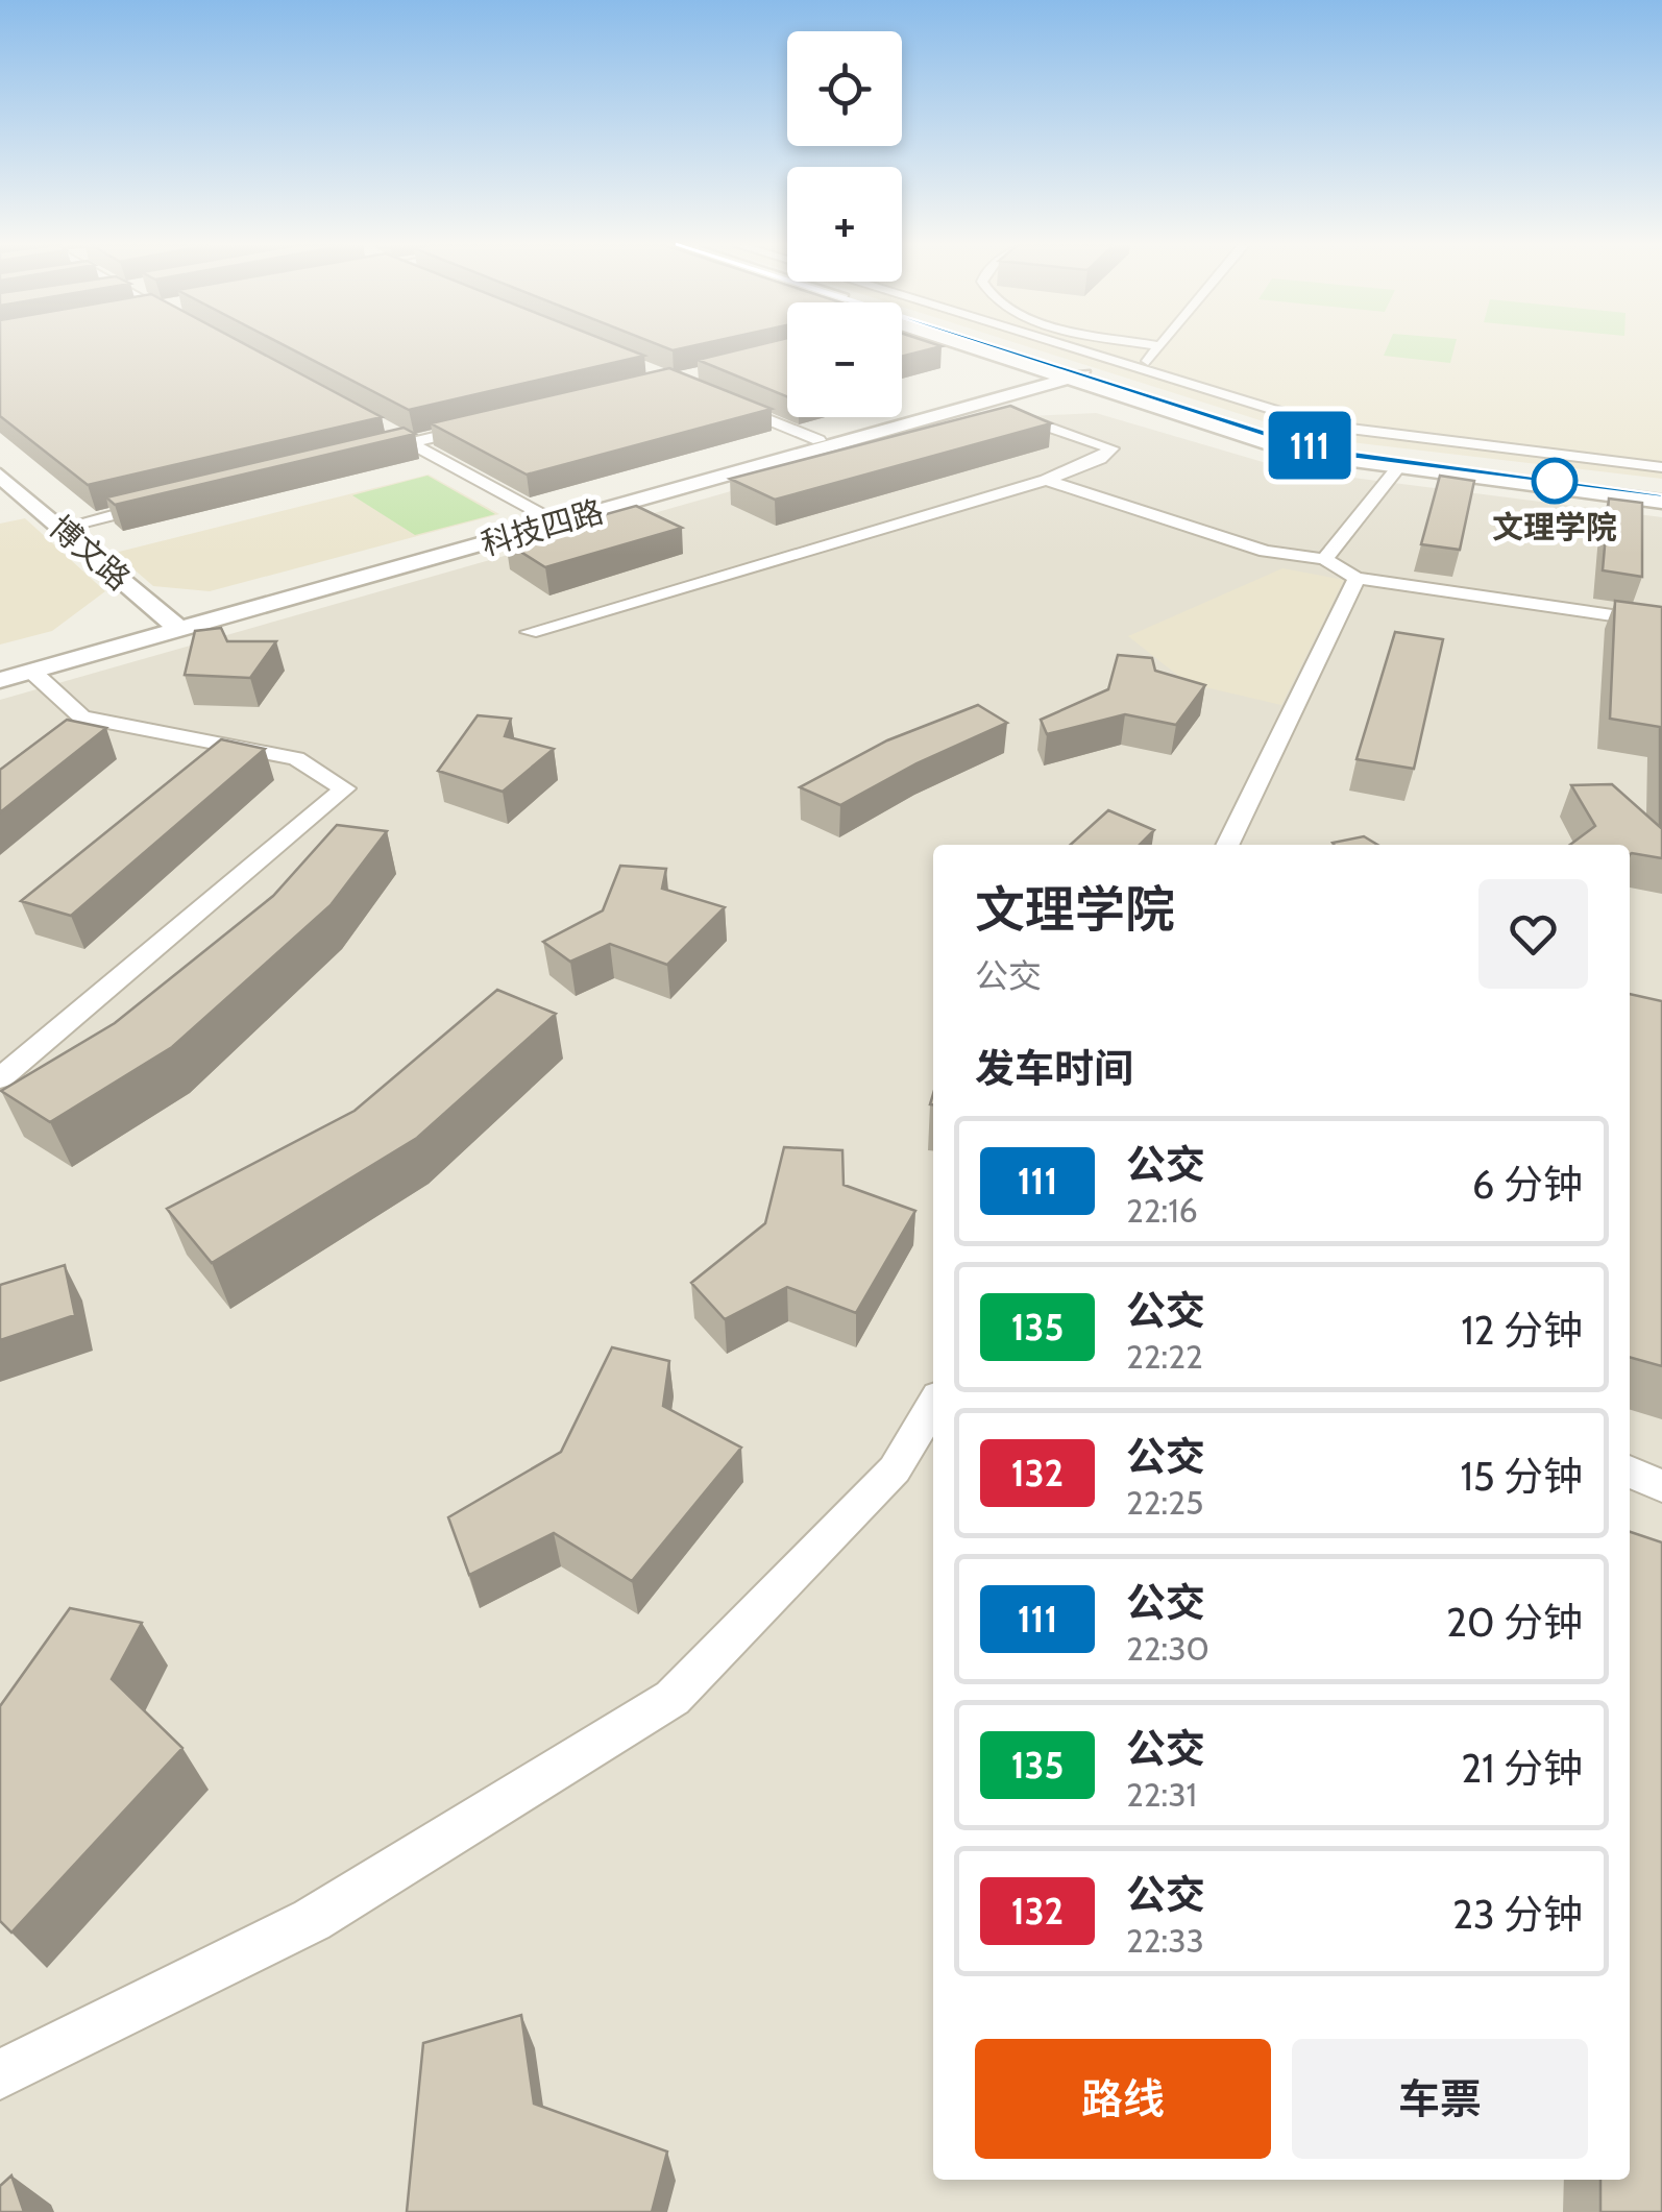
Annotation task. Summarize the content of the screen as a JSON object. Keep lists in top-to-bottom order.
{
  "streets": {
    "street": ["科技四路", "博文路"]
  },
  "crossings": [
    ["科技四路", "博文路"]
  ],
  "places": ["文理学院"],
  "lines": ["bus line 111"],
  "page": {
    "on_map": "111",
    "map_buttons": ["+", "−"],
    "heading": [
      ["文理学院", "公交"],
      "发车时间"
    ],
    "list": [
      {
        "mark": "111",
        "name": "公交",
        "note": "22:16",
        "value": "6 分钟"
      },
      {
        "mark": "135",
        "name": "公交",
        "note": "22:22",
        "value": "12 分钟"
      },
      {
        "mark": "132",
        "name": "公交",
        "note": "22:25",
        "value": "15 分钟"
      },
      {
        "mark": "111",
        "name": "公交",
        "note": "22:30",
        "value": "20 分钟"
      },
      {
        "mark": "135",
        "name": "公交",
        "note": "22:31",
        "value": "21 分钟"
      },
      {
        "mark": "132",
        "name": "公交",
        "note": "22:33",
        "value": "23 分钟"
      }
    ],
    "buttons": ["路线", "车票"]
  }
}
